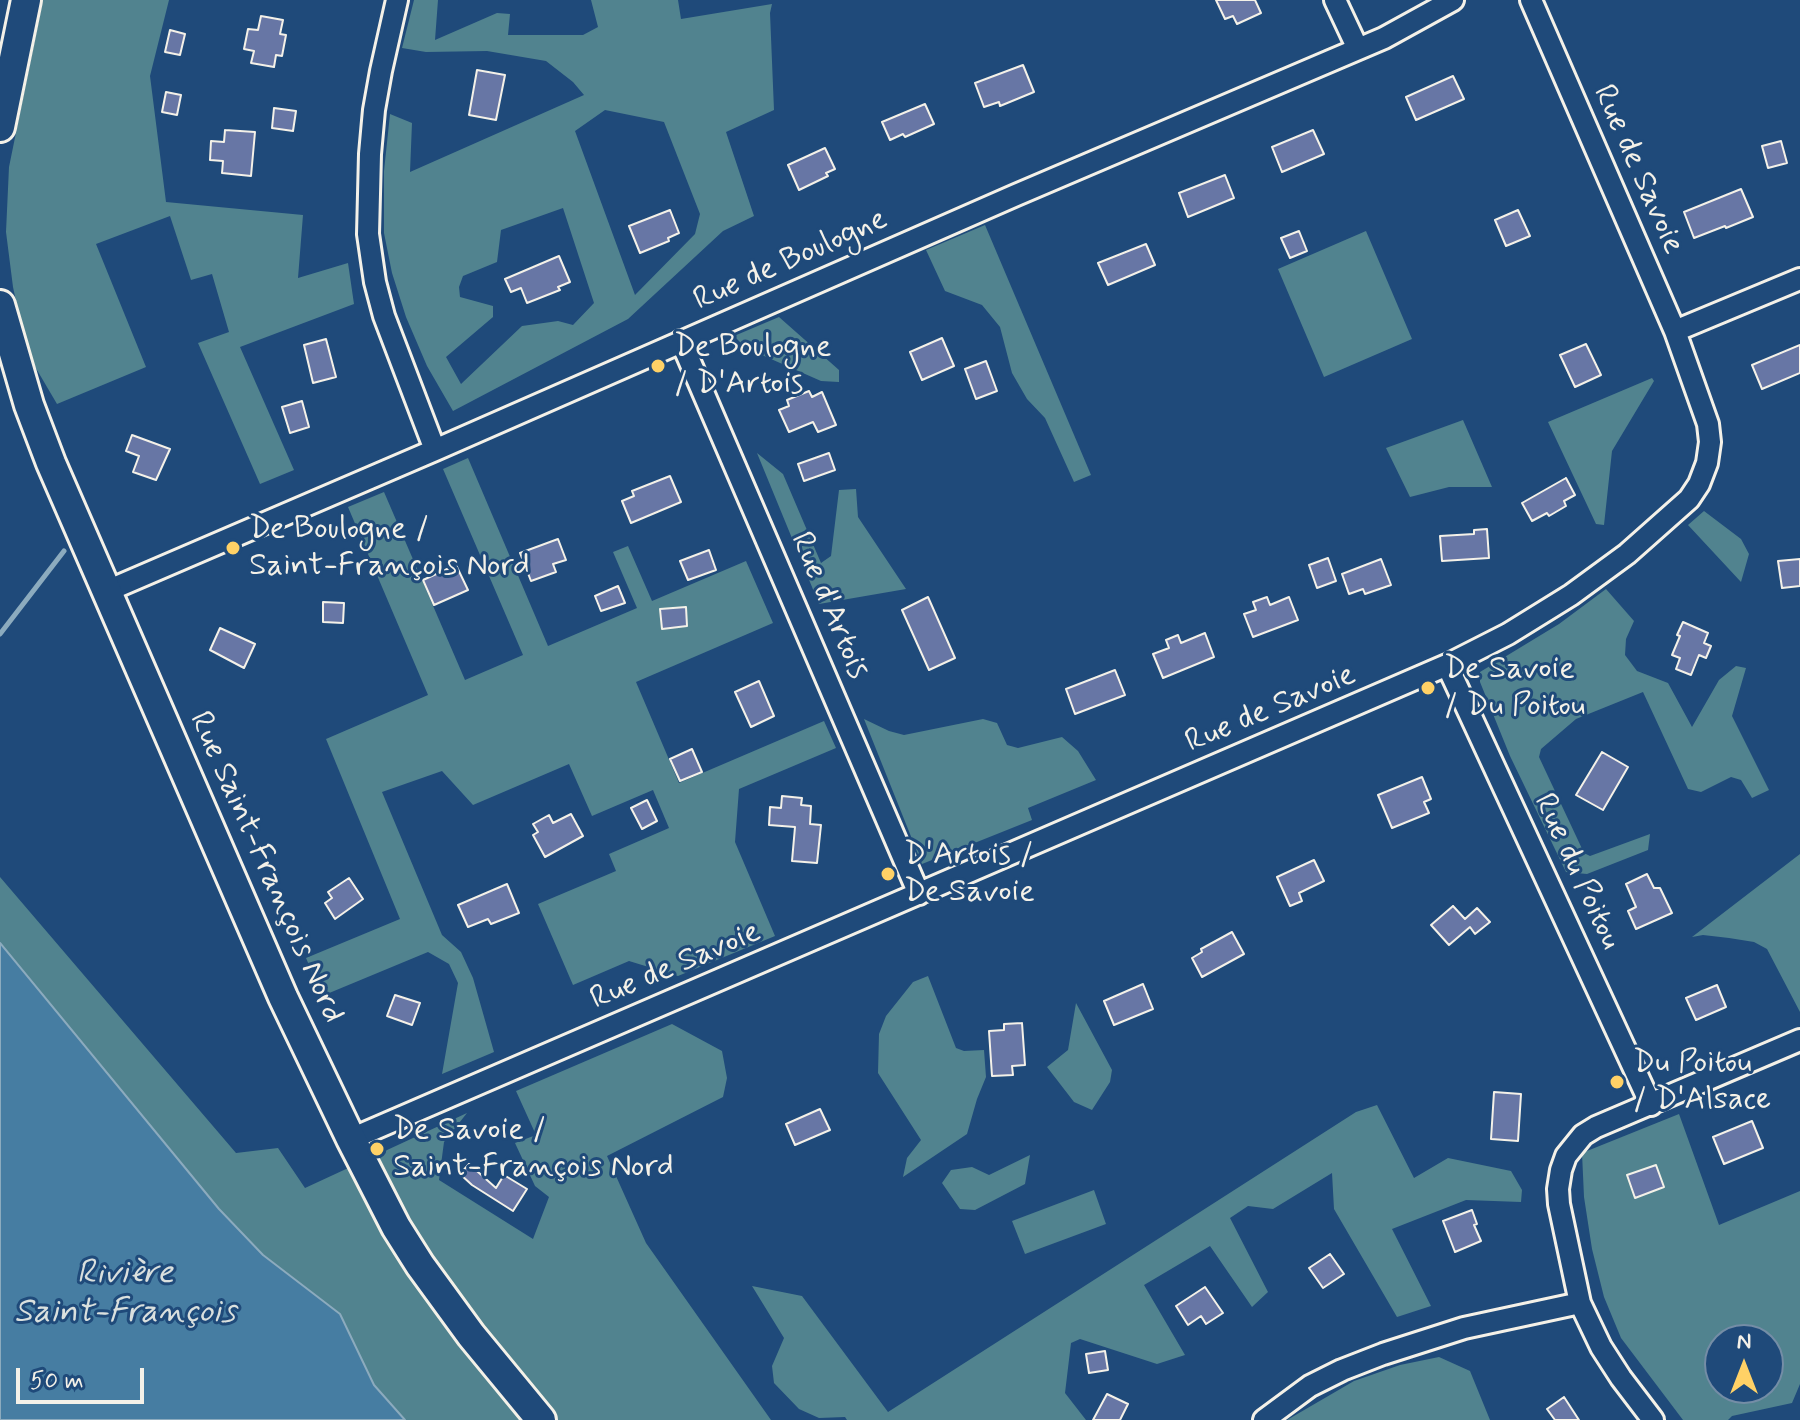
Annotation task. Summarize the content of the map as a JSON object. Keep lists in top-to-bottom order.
{
  "streets": {
    "street": [
      "Rue de Savoie",
      "Rue de Boulogne",
      "Rue d'Artois",
      "Rue Saint-François Nord",
      "Rue du Poitou"
    ]
  },
  "crossings": [
    ["Rue de Savoie", "Rue d'Artois"],
    ["Rue de Savoie", "Rue Saint-François Nord"],
    ["Rue de Savoie", "Rue du Poitou"],
    ["Rue de Boulogne", "Rue d'Artois"],
    ["Rue de Boulogne", "Rue Saint-François Nord"]
  ],
  "water": ["Rivière Saint-François"],
  "places": [
    "De Boulogne / D'Artois",
    "De Boulogne / Saint-François Nord",
    "De Savoie / Du Poitou",
    "D'Artois / De Savoie",
    "Du Poitou / D'Alsace",
    "De Savoie / Saint-François Nord"
  ],
  "scale_bar": "50 m",
  "north": "top"
}
